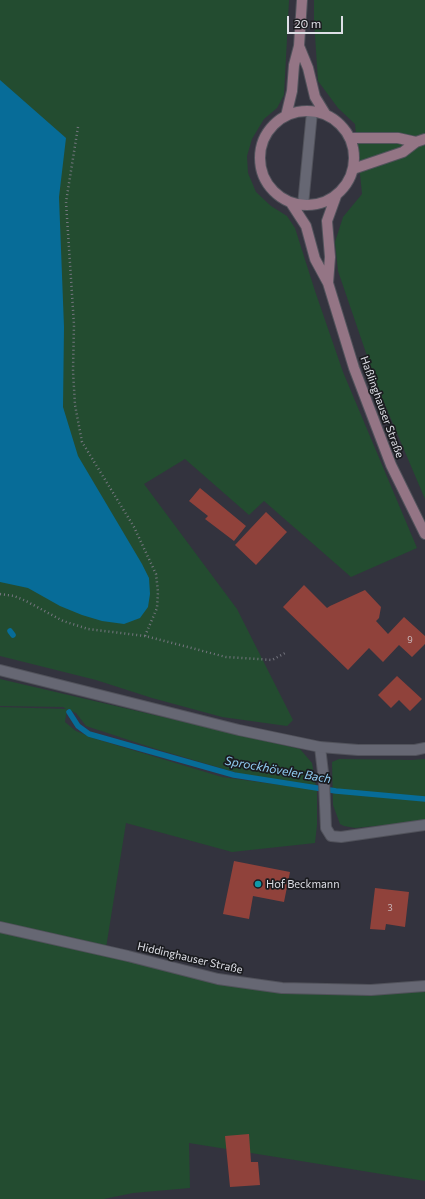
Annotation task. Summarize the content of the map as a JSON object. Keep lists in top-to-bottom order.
{
  "streets": {
    "main road": ["Haßlinghauser Straße"],
    "street": ["Hiddinghauser Straße"]
  },
  "water": ["Sprockhöveler Bach"],
  "places": ["Hof Beckmann"],
  "house_numbers": ["9", "3"],
  "scale_bar": "20 m"
}
